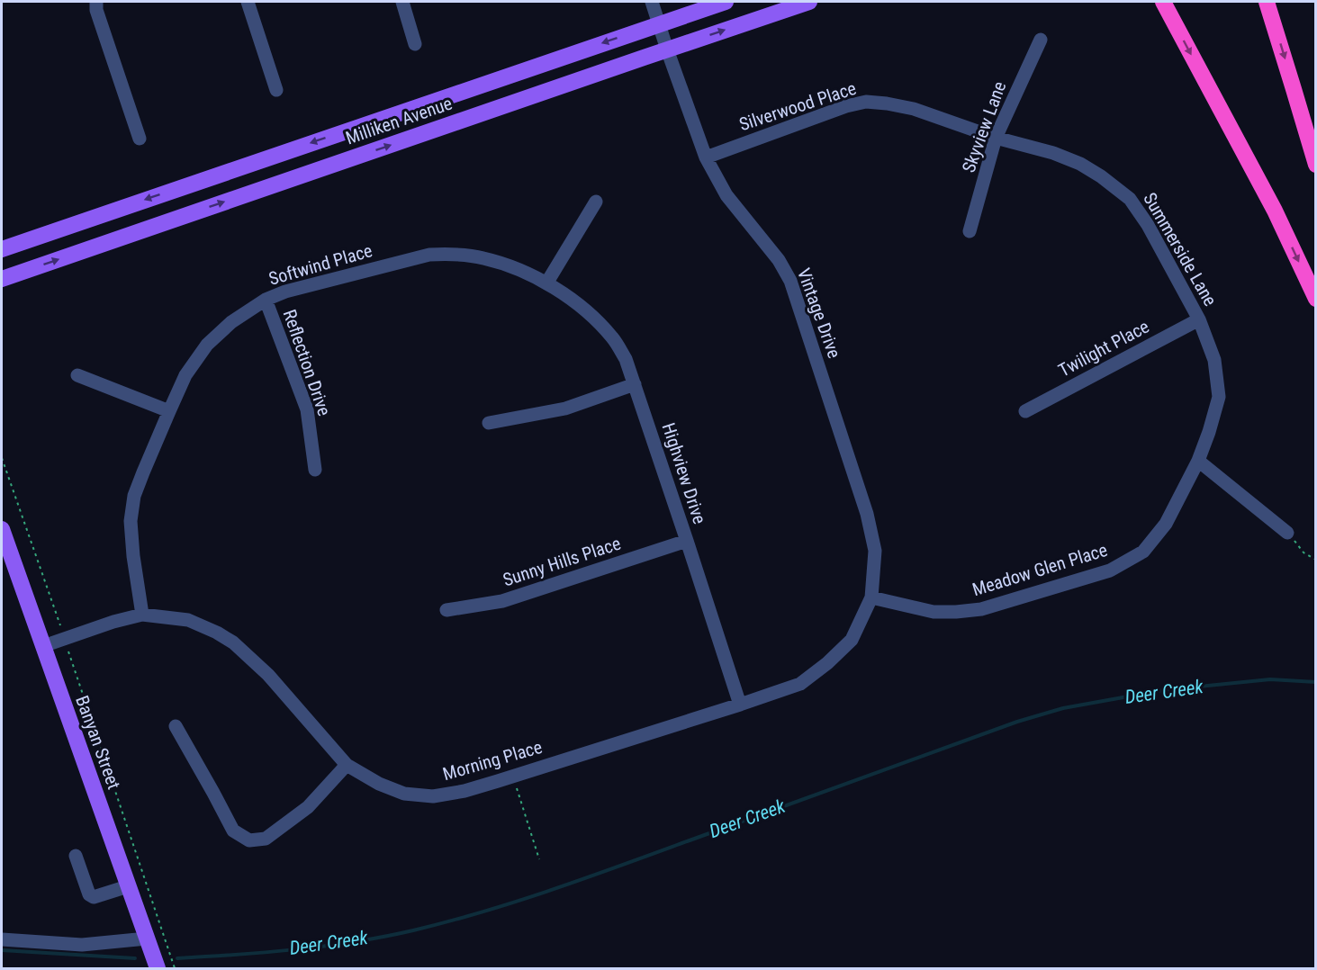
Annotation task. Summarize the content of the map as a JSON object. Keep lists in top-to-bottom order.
{
  "streets": {
    "main road": ["Milliken Avenue", "Banyan Street"],
    "street": [
      "Silverwood Place",
      "Skyview Lane",
      "Summerside Lane",
      "Softwind Place",
      "Vintage Drive",
      "Twilight Place",
      "Reflection Drive",
      "Highview Drive",
      "Sunny Hills Place",
      "Meadow Glen Place",
      "Morning Place"
    ]
  },
  "crossings": [
    ["Silverwood Place", "Skyview Lane"],
    ["Silverwood Place", "Summerside Lane"],
    ["Silverwood Place", "Vintage Drive"],
    ["Milliken Avenue", "Vintage Drive"],
    ["Skyview Lane", "Summerside Lane"],
    ["Summerside Lane", "Twilight Place"],
    ["Summerside Lane", "Meadow Glen Place"],
    ["Softwind Place", "Reflection Drive"],
    ["Softwind Place", "Highview Drive"],
    ["Softwind Place", "Morning Place"],
    ["Vintage Drive", "Meadow Glen Place"],
    ["Vintage Drive", "Morning Place"],
    ["Highview Drive", "Sunny Hills Place"],
    ["Highview Drive", "Morning Place"],
    ["Meadow Glen Place", "Morning Place"],
    ["Banyan Street", "Morning Place"]
  ],
  "water": ["Deer Creek"]
}
